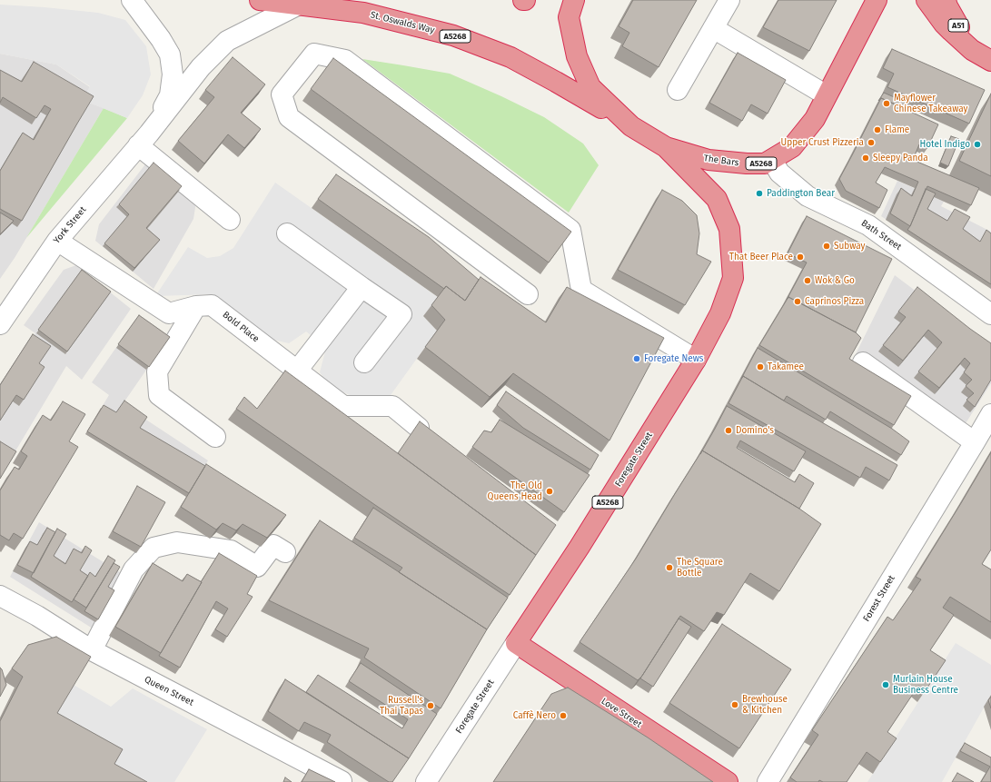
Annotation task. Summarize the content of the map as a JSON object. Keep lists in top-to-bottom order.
{
  "streets": {
    "highway": [
      "St. Oswalds Way",
      "A51",
      "A5268",
      "The Bars",
      "Foregate Street",
      "Love Street"
    ],
    "street": [
      "York Street",
      "Bath Street",
      "Bold Place",
      "Forest Street",
      "Queen Street"
    ]
  },
  "crossings": [
    ["St. Oswalds Way", "The Bars"],
    ["The Bars", "Bath Street"],
    ["The Bars", "Foregate Street"],
    ["York Street", "Bold Place"],
    ["Foregate Street", "Love Street"]
  ],
  "places": [
    "Mayflower Chinese Takeaway",
    "Flame",
    "Upper Crust Pizzeria",
    "Hotel Indigo",
    "Sleepy Panda",
    "Paddington Bear",
    "Subway",
    "That Beer Place",
    "Wok & Go",
    "Caprinos Pizza",
    "Foregate News",
    "Takamee",
    "Domino's",
    "The Old Queens Head",
    "The Square Bottle",
    "Murlain House Business Centre",
    "Brewhouse & Kitchen",
    "Russell's Thai Tapas",
    "Caffè Nero"
  ]
}
